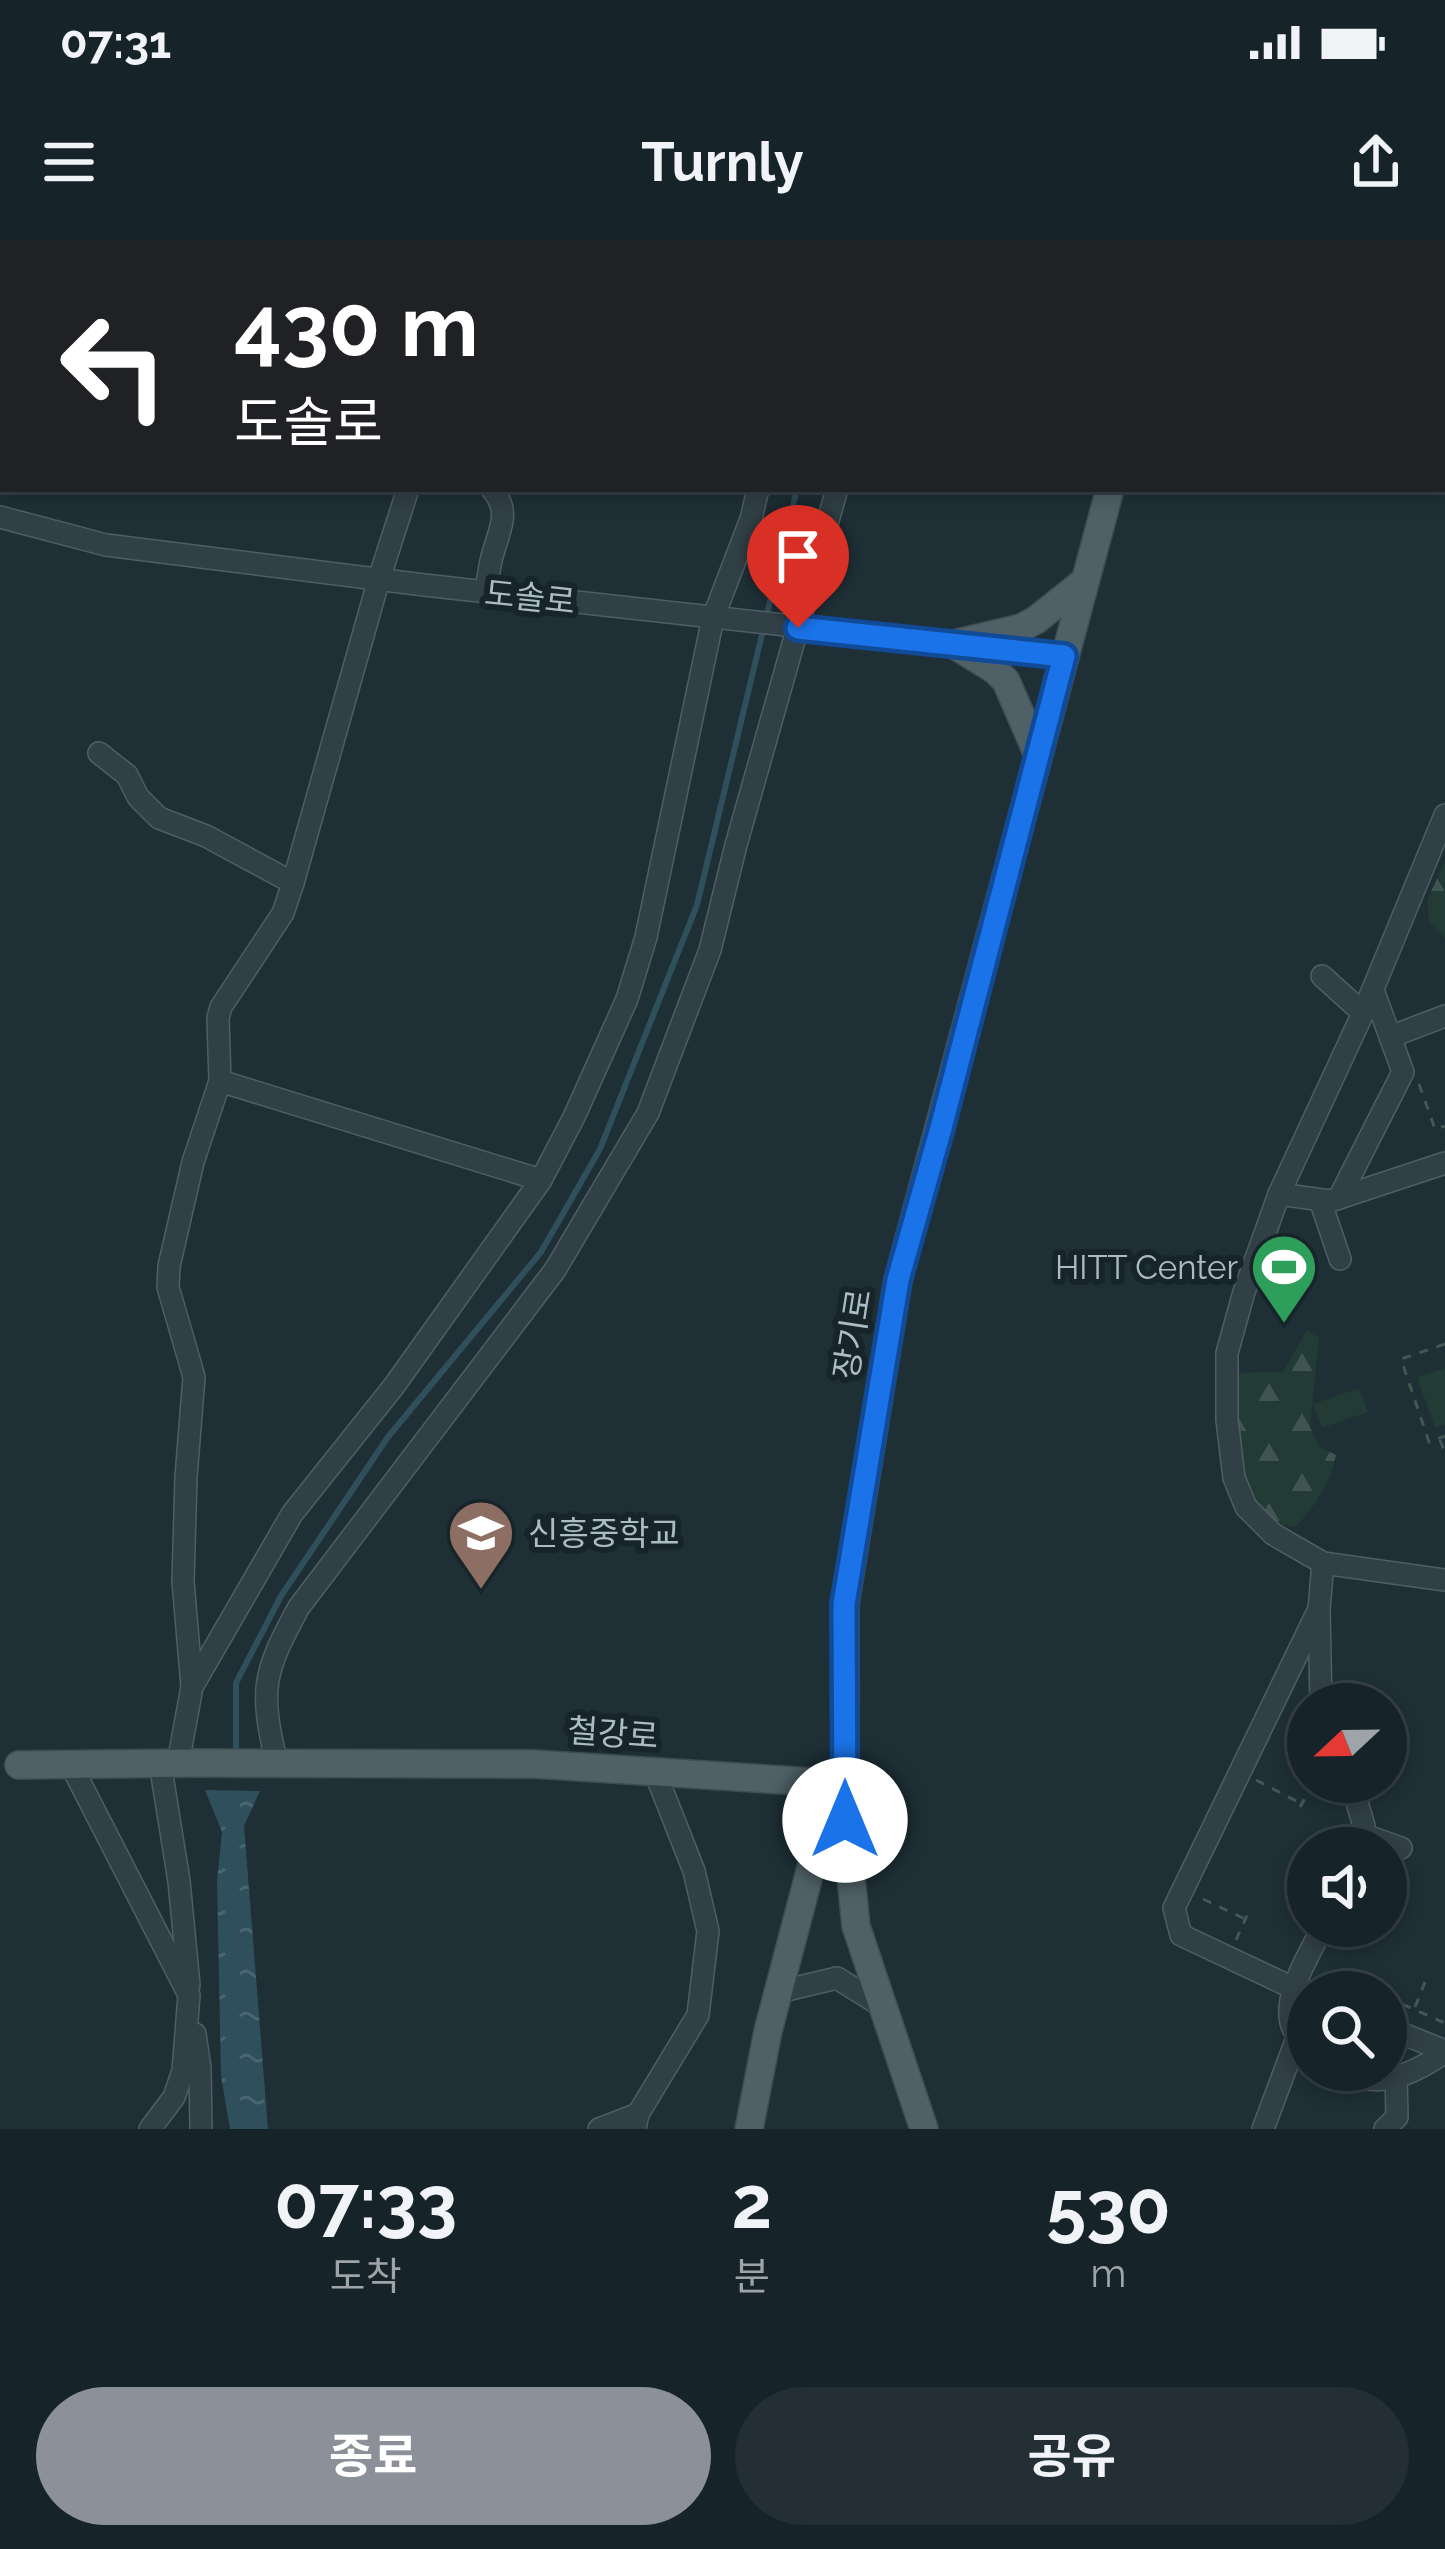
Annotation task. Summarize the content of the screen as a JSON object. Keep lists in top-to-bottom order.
{
  "streets": {
    "main road": ["장기로", "철강로"],
    "street": ["도솔로"]
  },
  "crossings": [
    ["도솔로", "장기로"],
    ["장기로", "철강로"]
  ],
  "places": {
    "sports": ["HITT Center"],
    "school or university": ["신흥중학교"]
  },
  "north": "left",
  "page": {
    "status": "07:31",
    "header": "Turnly",
    "turn": ["430 m", "도솔로"],
    "eta": [
      "07:33",
      "도착",
      "2",
      "분",
      "530",
      "m"
    ],
    "buttons": ["종료", "공유"]
  }
}
